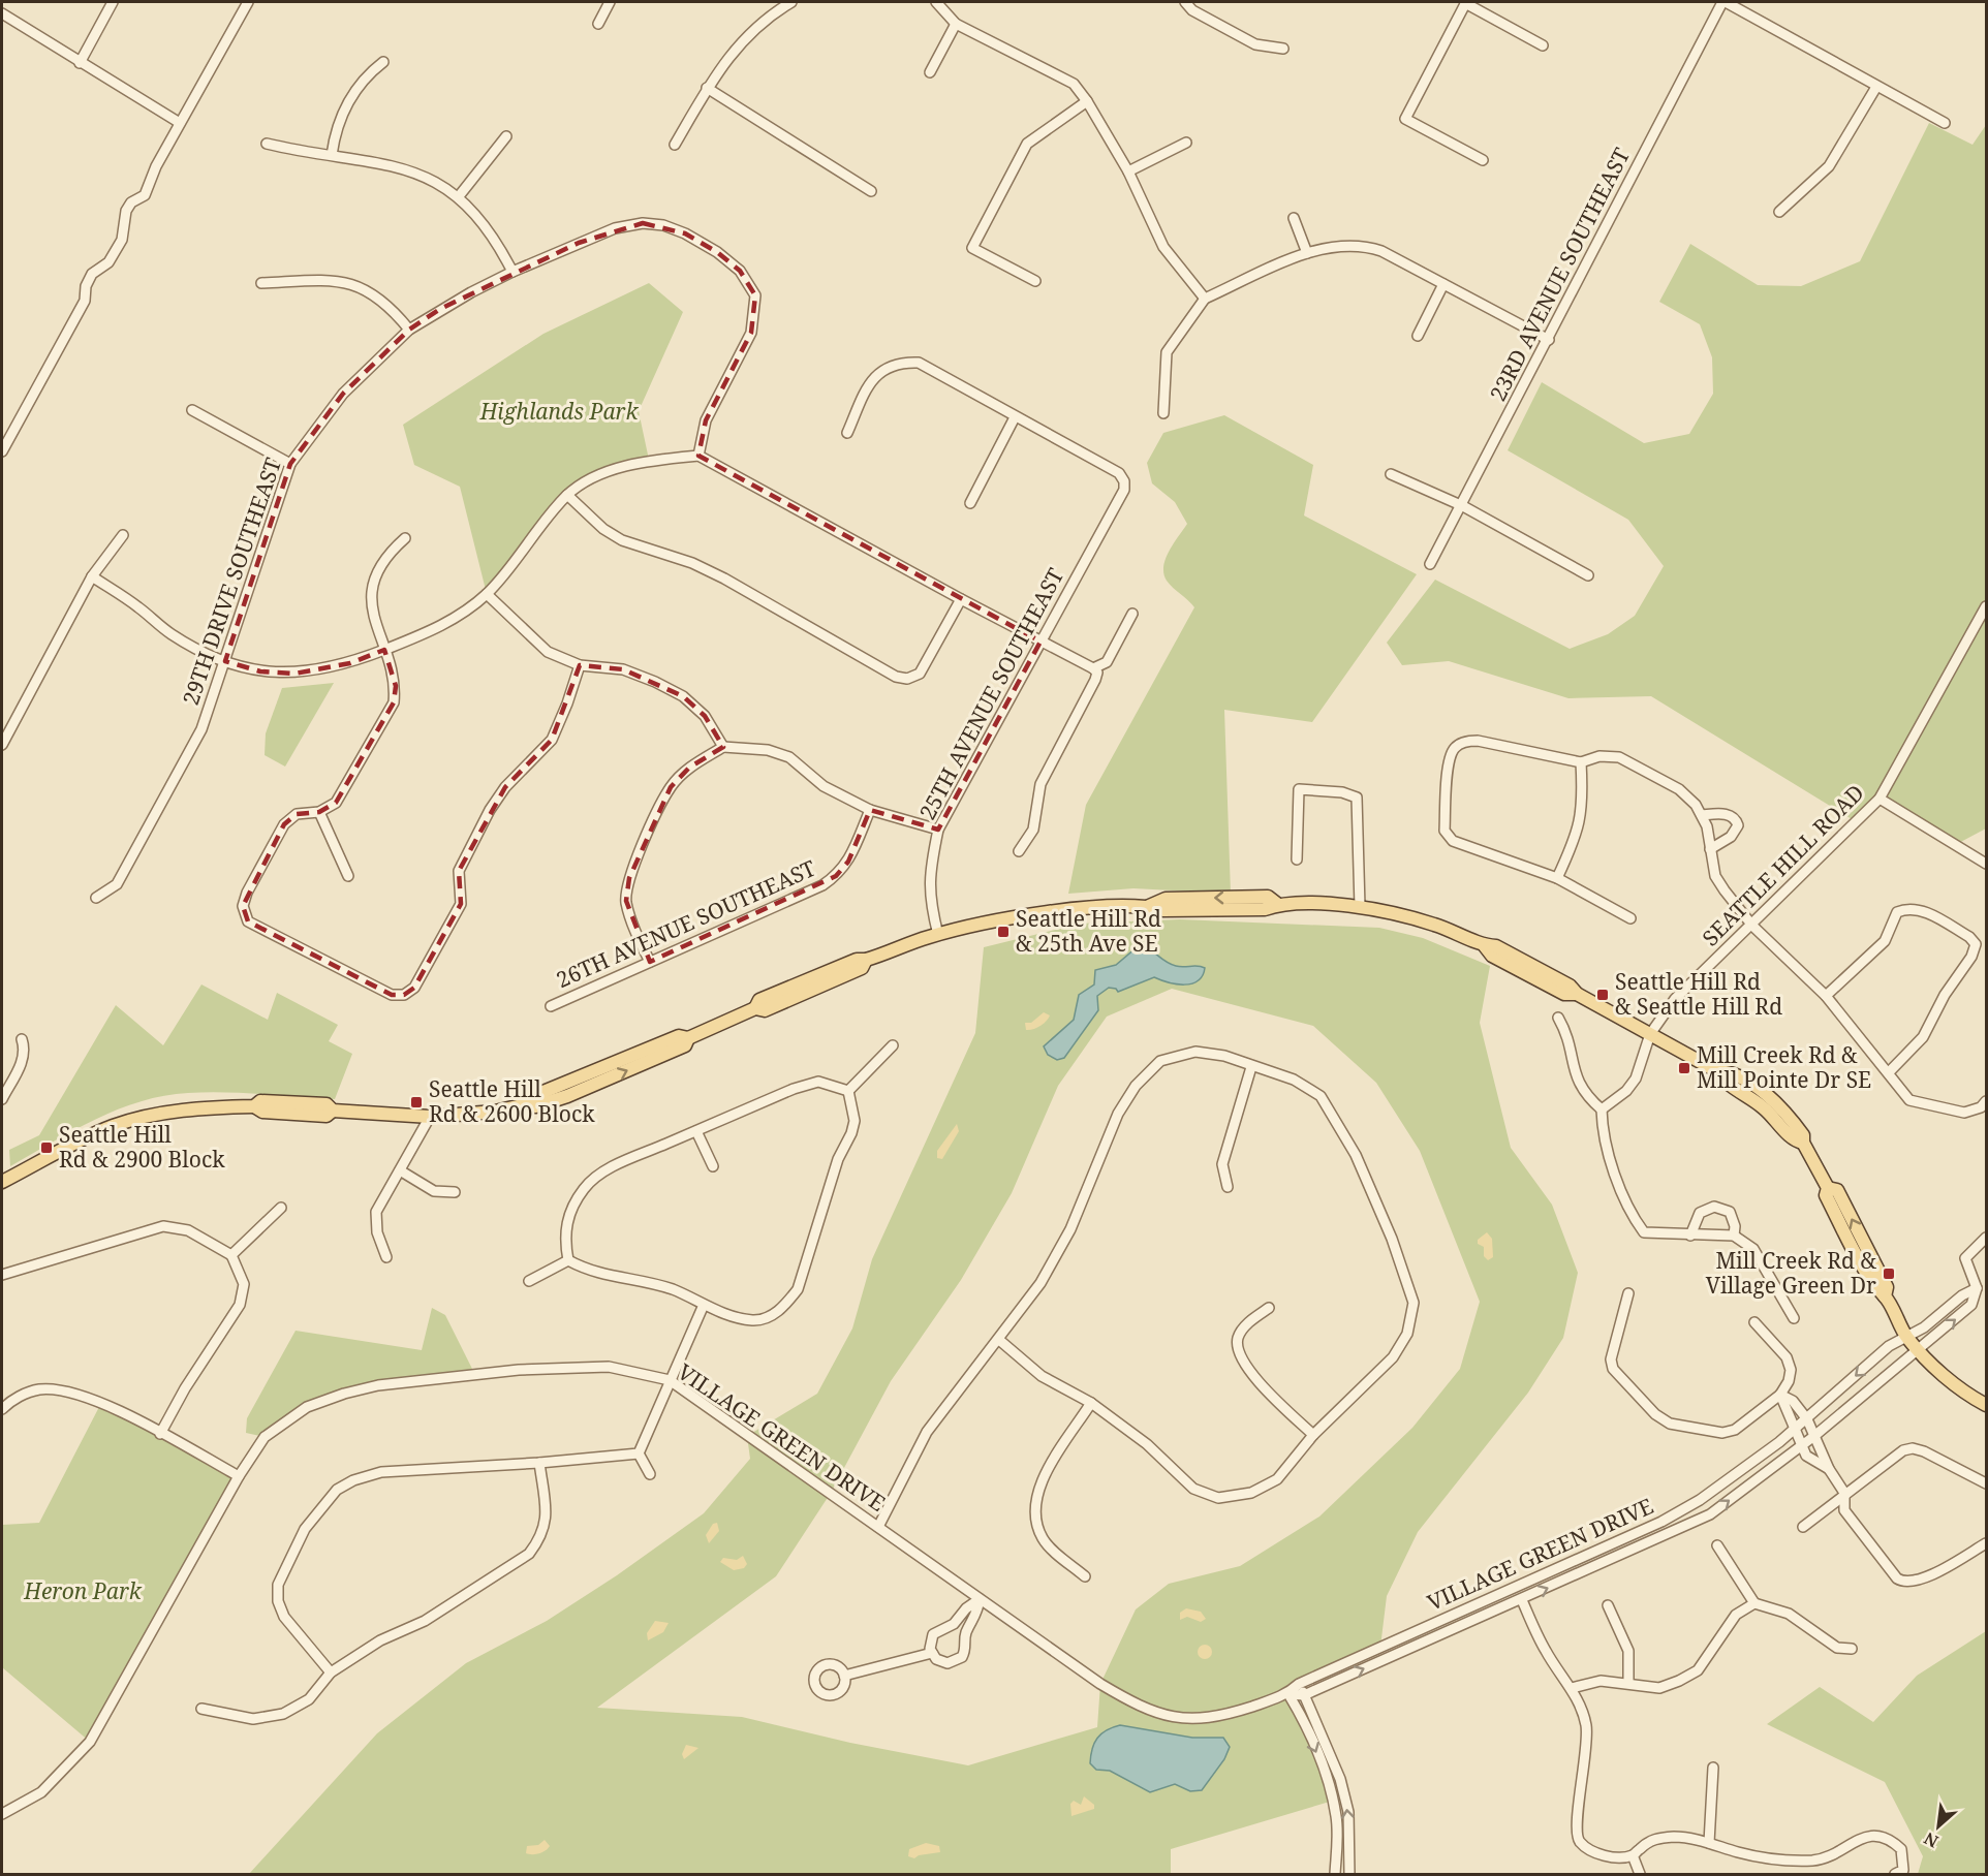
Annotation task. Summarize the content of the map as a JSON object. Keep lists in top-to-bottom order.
{
  "streets": {
    "street": [
      "23RD AVENUE SOUTHEAST",
      "29TH DRIVE SOUTHEAST",
      "25TH AVENUE SOUTHEAST",
      "SEATTLE HILL ROAD",
      "26TH AVENUE SOUTHEAST",
      "VILLAGE GREEN DRIVE"
    ]
  },
  "parks": ["Highlands Park", "Heron Park"],
  "places": {
    "transit": [
      "Seattle Hill Rd & 25th Ave SE",
      "Seattle Hill Rd & Seattle Hill Rd",
      "Mill Creek Rd & Mill Pointe Dr SE",
      "Seattle Hill Rd & 2600 Block",
      "Seattle Hill Rd & 2900 Block",
      "Mill Creek Rd & Village Green Dr"
    ]
  },
  "north": "bottom left"
}
